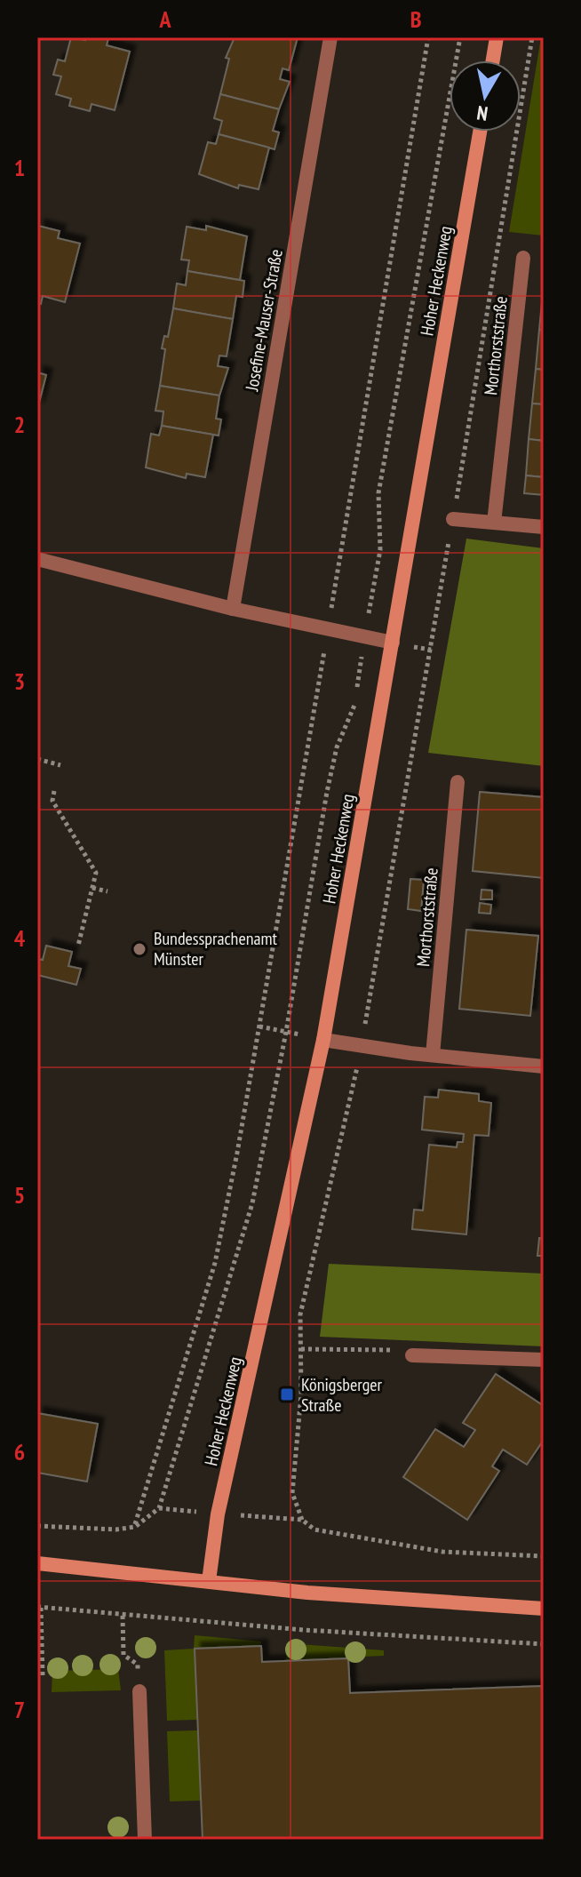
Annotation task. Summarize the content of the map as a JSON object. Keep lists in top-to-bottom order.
{
  "streets": {
    "street": ["Hoher Heckenweg", "Josefine-Mauser-Straße", "Morthorststraße"]
  },
  "places": {
    "other": ["Bundessprachenamt Münster"],
    "transit": ["Königsberger Straße"]
  },
  "north": "bottom",
  "grid": {
    "columns": ["A", "B"],
    "rows": [
      "1",
      "2",
      "3",
      "4",
      "5",
      "6",
      "7"
    ]
  }
}
